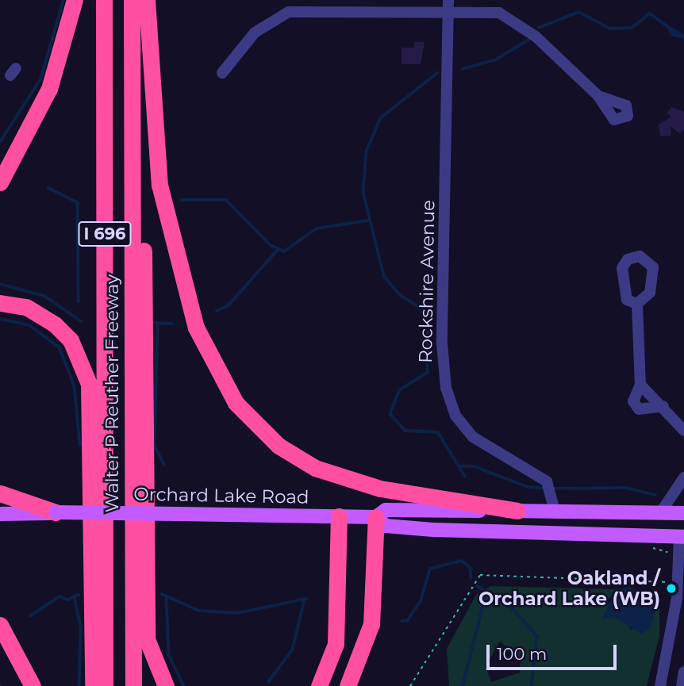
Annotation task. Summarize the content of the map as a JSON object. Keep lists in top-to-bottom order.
{
  "streets": {
    "highway": ["I 696", "Walter P Reuther Freeway"],
    "main road": ["Orchard Lake Road"],
    "street": ["Rockshire Avenue"]
  },
  "crossings": [
    ["Rockshire Avenue", "Orchard Lake Road"]
  ],
  "places": ["Oakland / Orchard Lake (WB)"],
  "scale_bar": "100 m"
}
